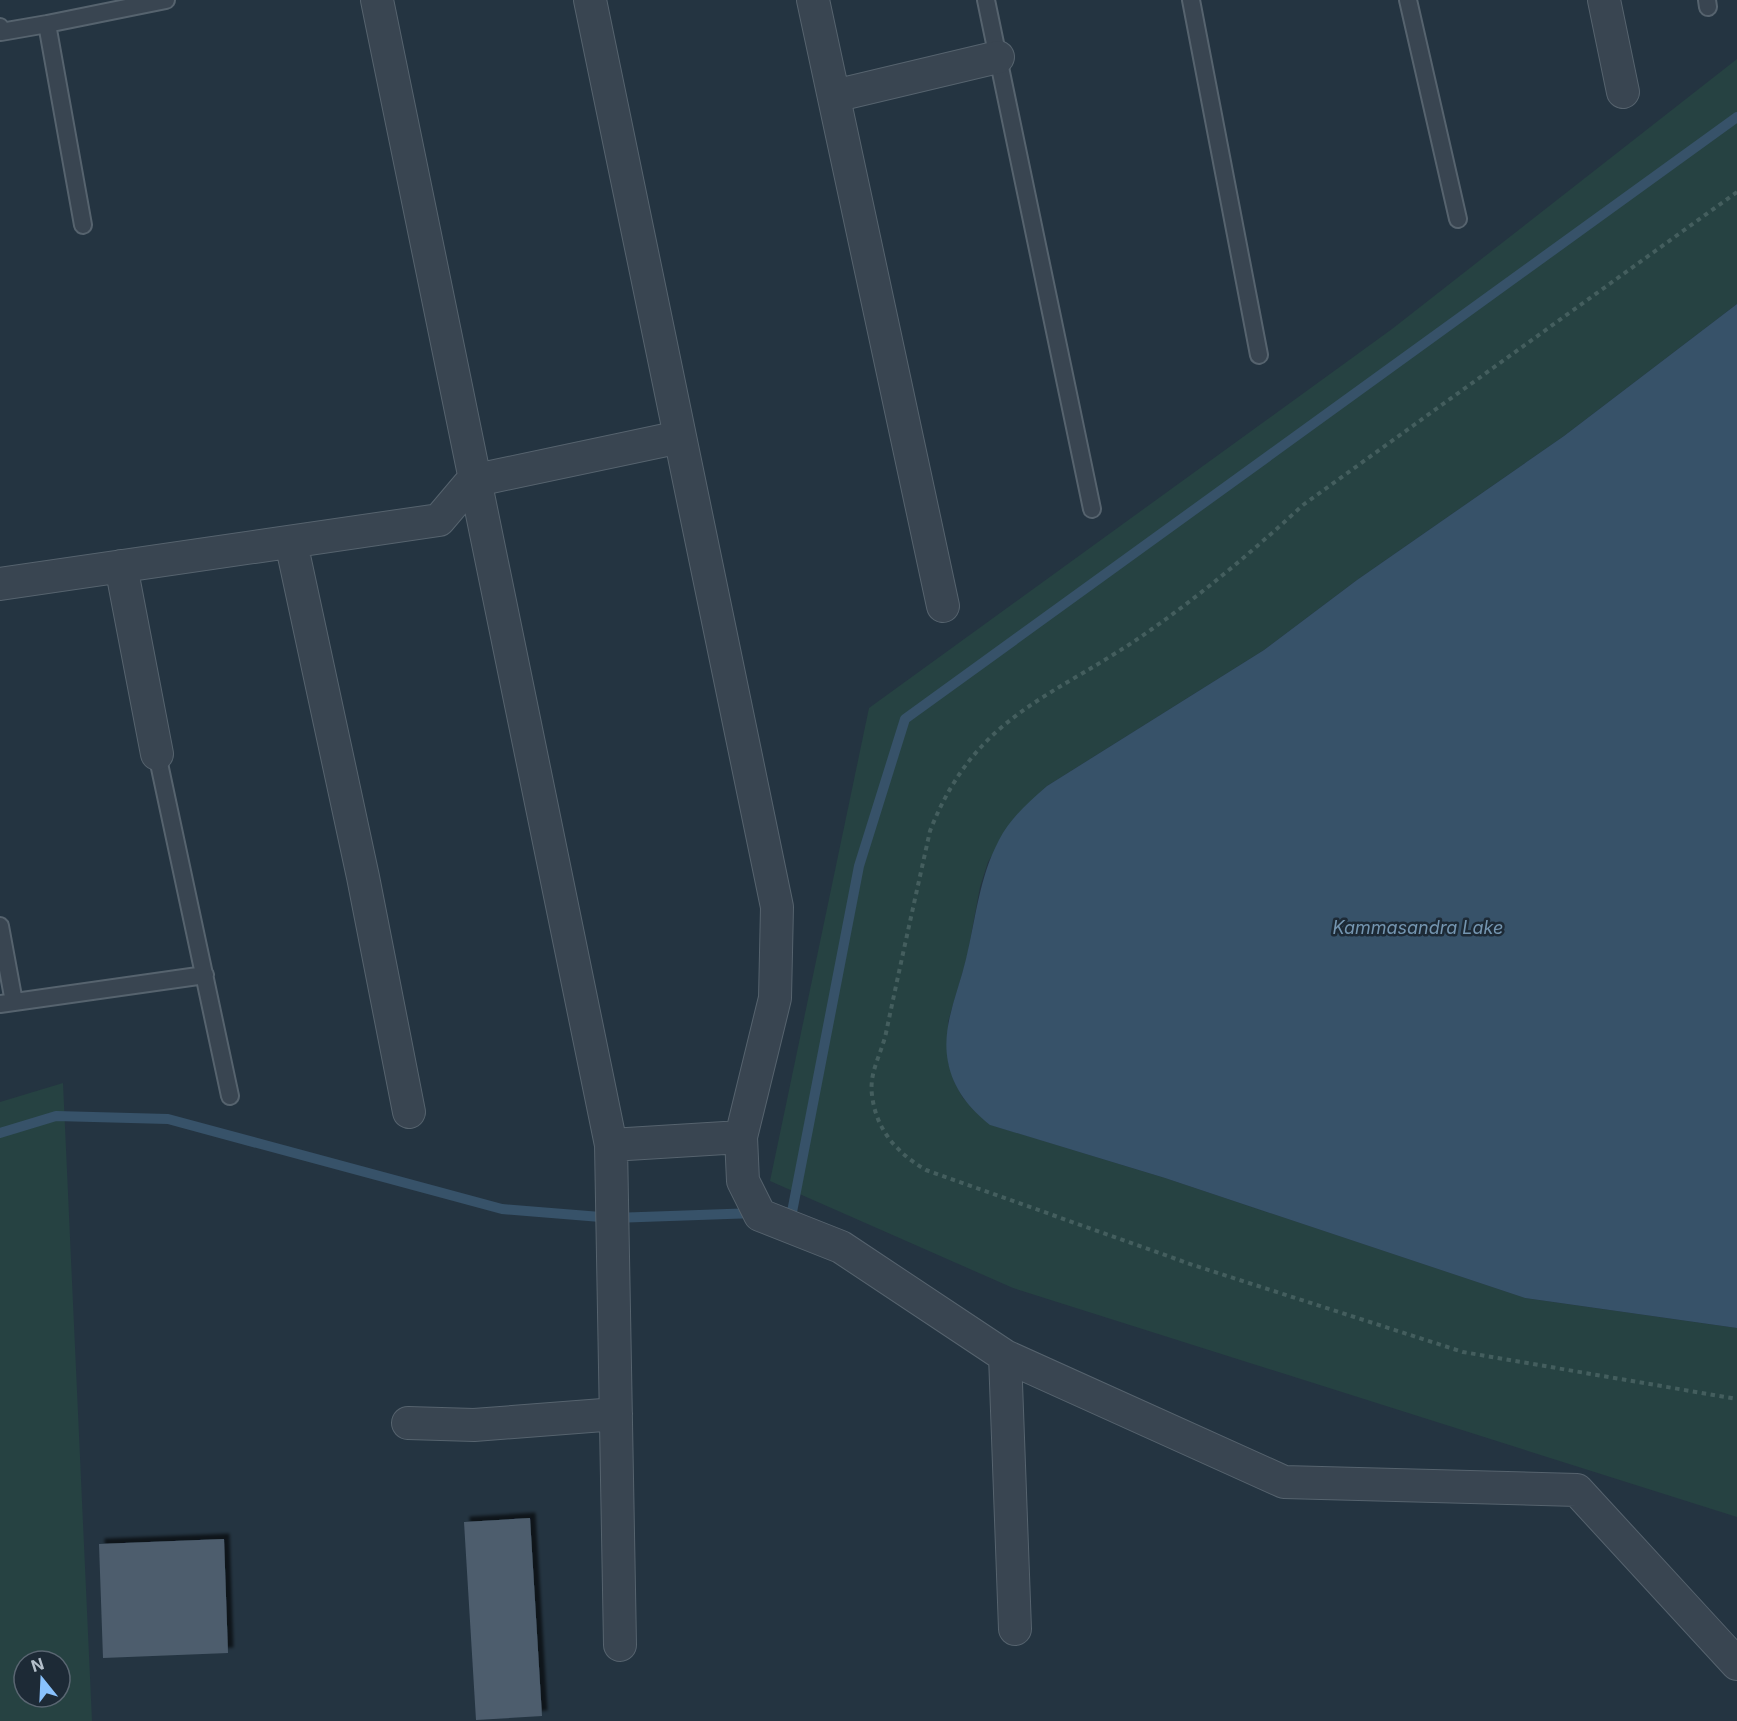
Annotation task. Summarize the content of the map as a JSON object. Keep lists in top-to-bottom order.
{
  "water": ["Kammasandra Lake"],
  "north": "top"
}
